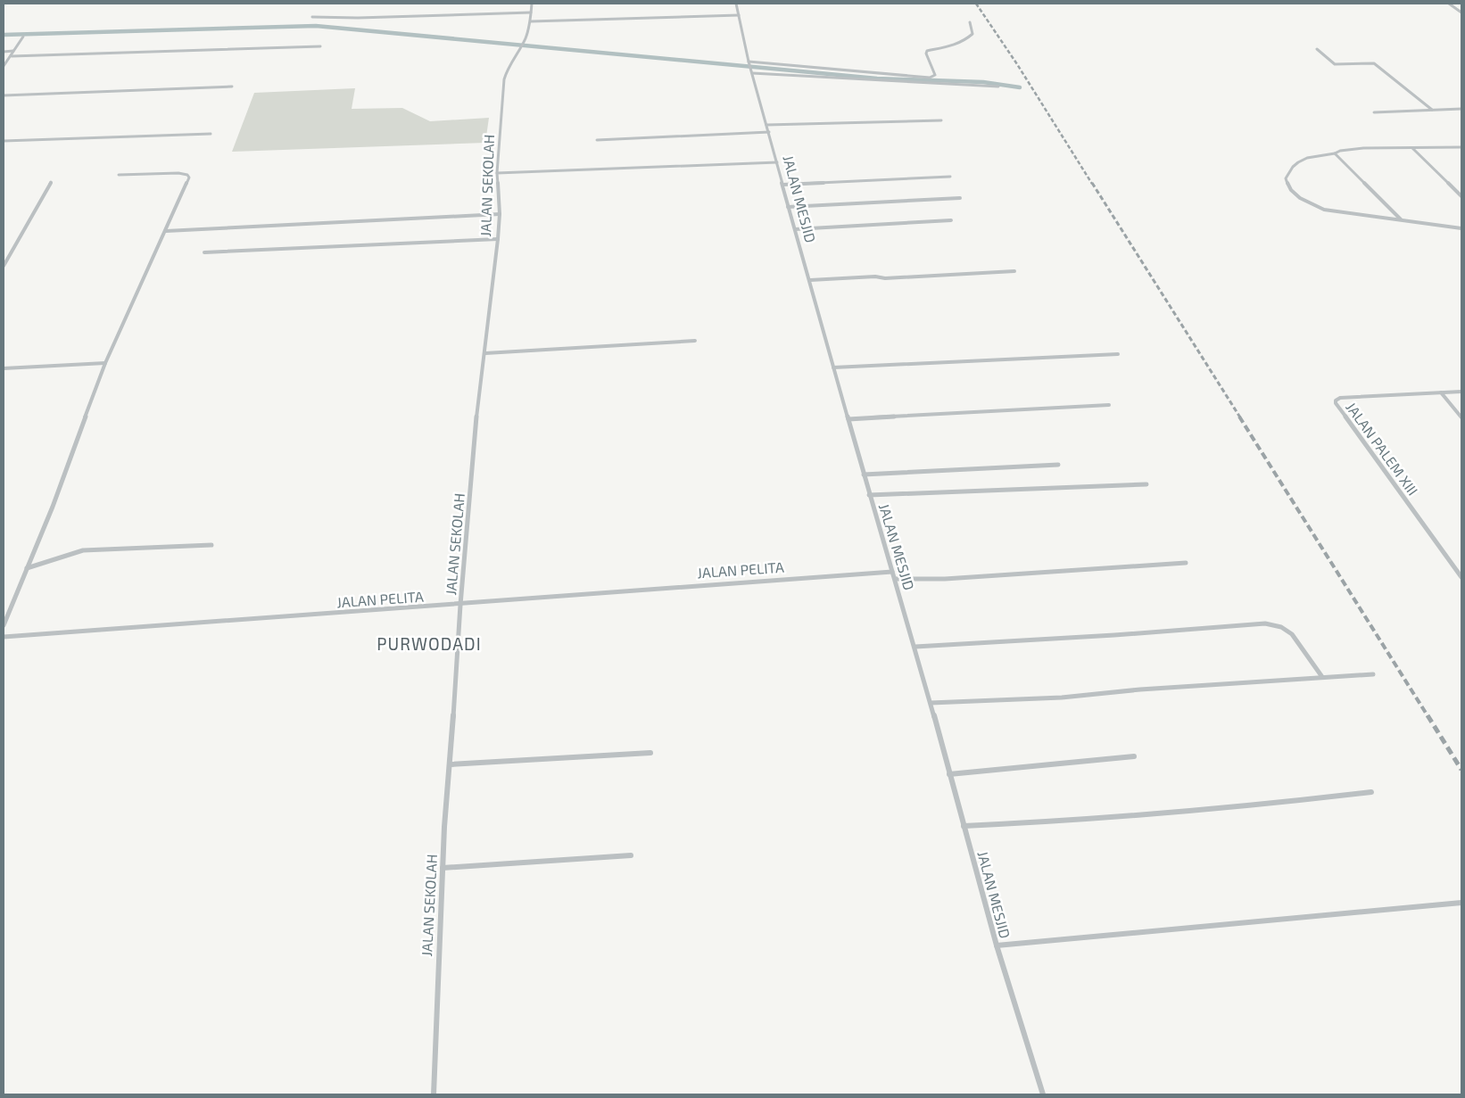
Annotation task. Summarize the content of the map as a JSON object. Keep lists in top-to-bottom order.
{
  "streets": {
    "street": [
      "JALAN SEKOLAH",
      "JALAN MESJID",
      "JALAN PALEM XIII",
      "JALAN PELITA"
    ]
  },
  "crossings": [
    ["JALAN SEKOLAH", "JALAN PELITA"],
    ["JALAN MESJID", "JALAN PELITA"]
  ],
  "districts": ["PURWODADI"]
}
